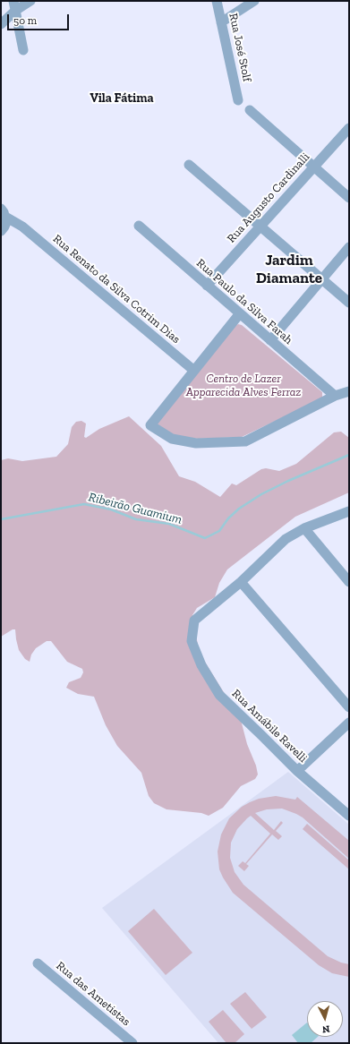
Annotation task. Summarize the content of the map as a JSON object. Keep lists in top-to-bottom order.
{
  "streets": {
    "street": [
      "Rua José Stolf",
      "Rua Augusto Cardinalli",
      "Rua Renato da Silva Cotrim Dias",
      "Rua Paulo da Silva Farah",
      "Rua Amábile Ravelli",
      "Rua das Ametistas"
    ]
  },
  "crossings": [
    ["Rua Augusto Cardinalli", "Rua Paulo da Silva Farah"]
  ],
  "districts": ["Vila Fátima", "Jardim Diamante"],
  "water": ["Ribeirão Guamium"],
  "parks": ["Centro de Lazer Apparecida Alves Ferraz"],
  "scale_bar": "50 m",
  "north": "bottom"
}
